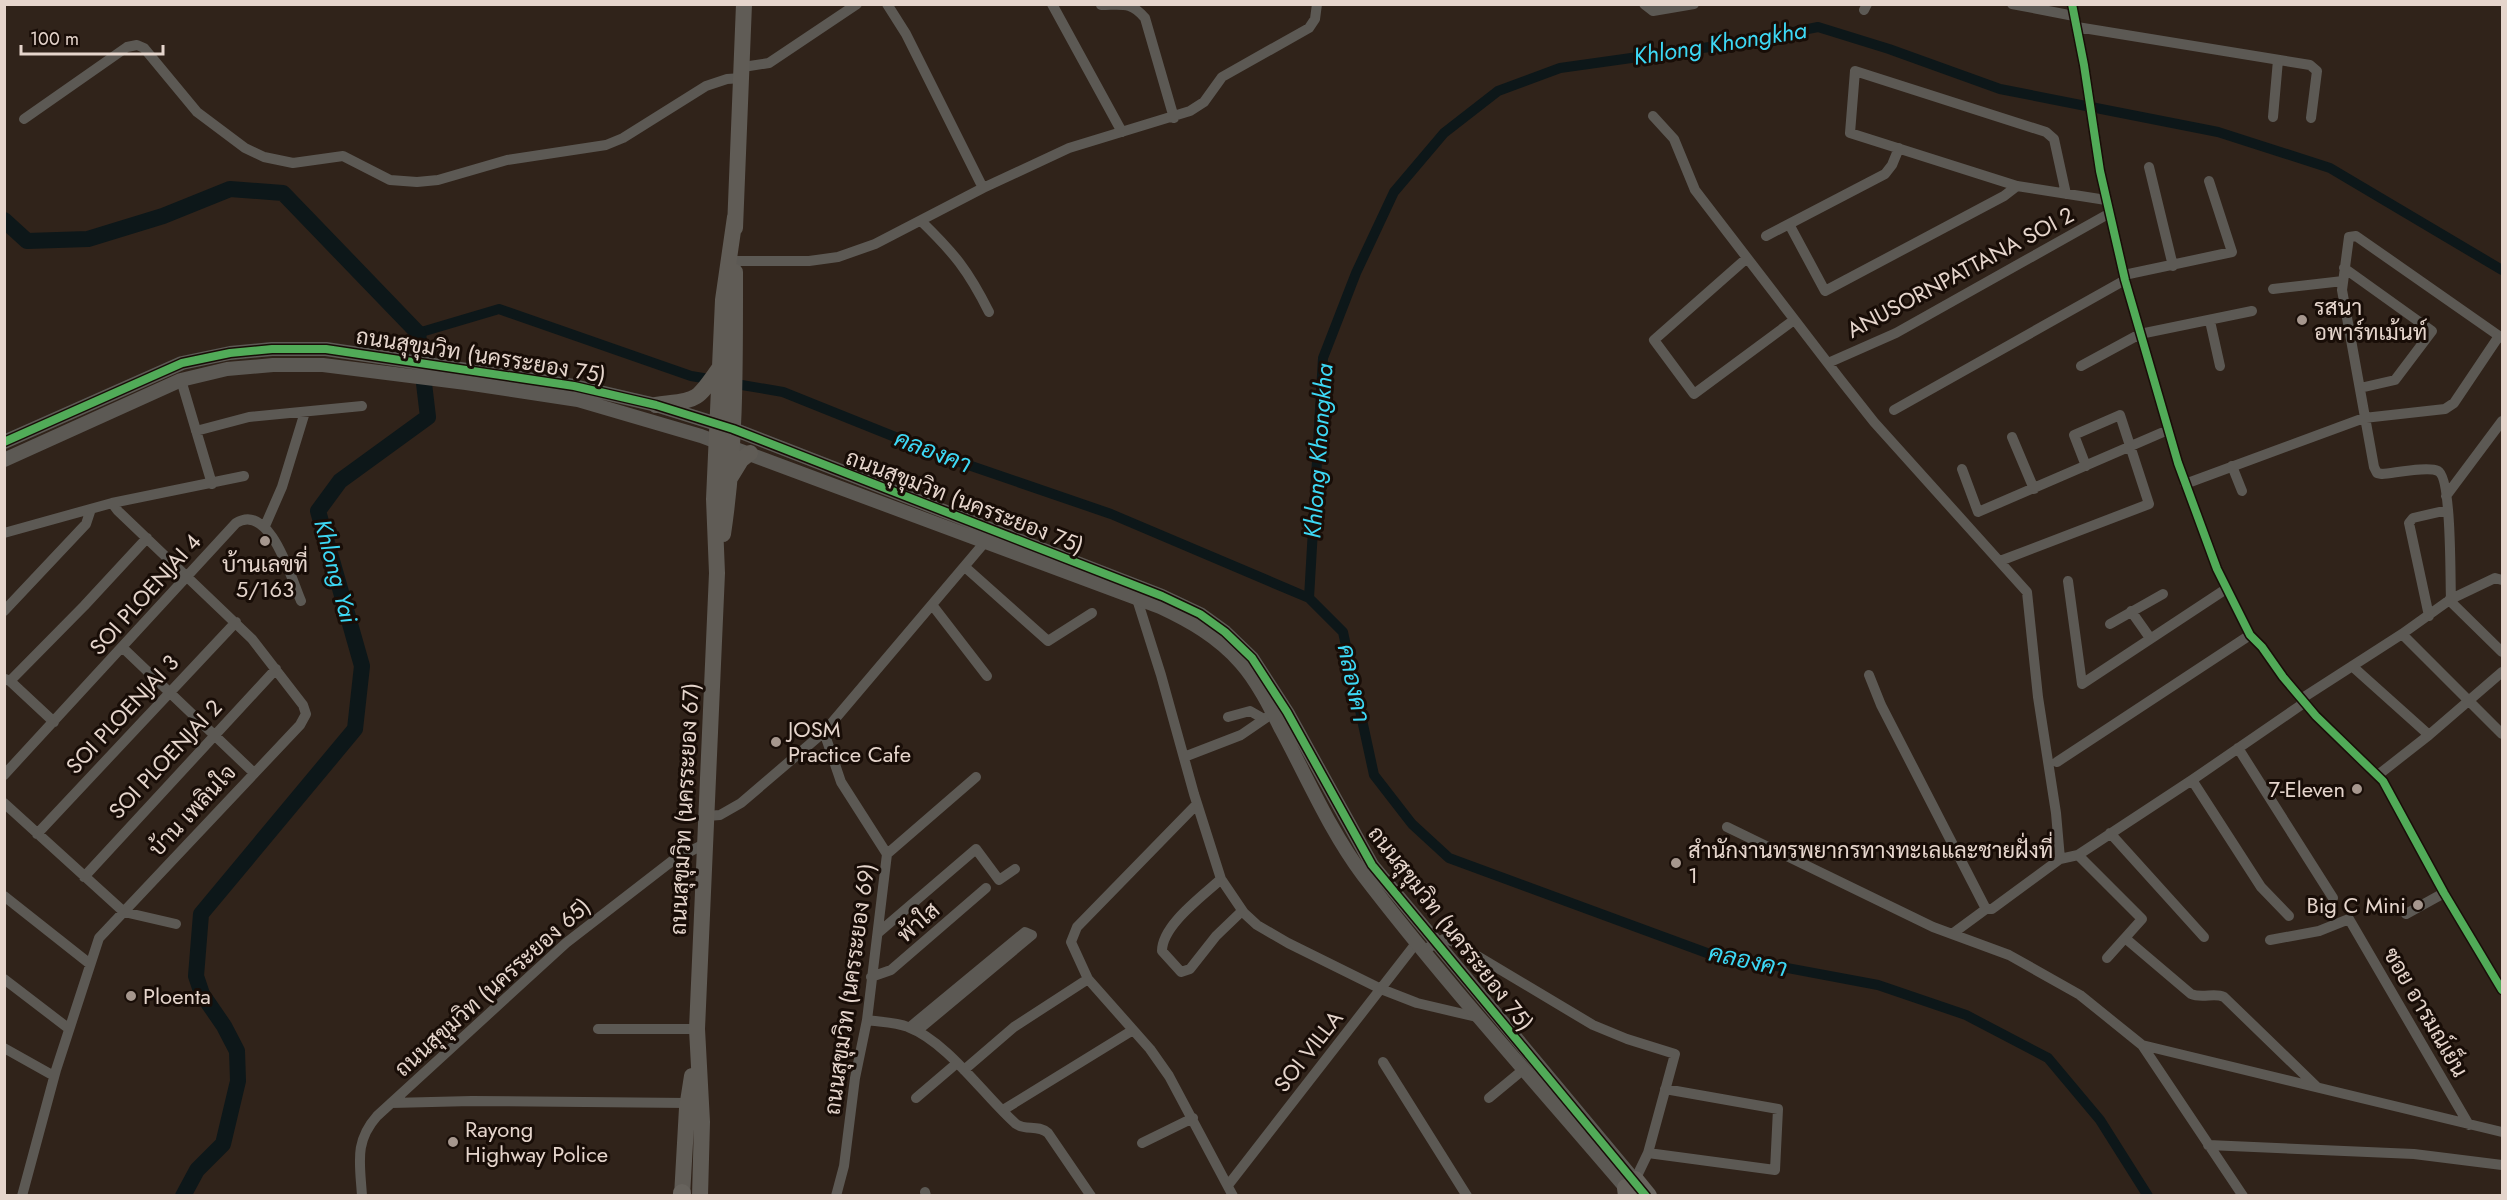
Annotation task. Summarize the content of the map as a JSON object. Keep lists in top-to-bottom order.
{
  "streets": {
    "main road": ["ถนนสุขุมวิท (นครระยอง 67)"],
    "street": [
      "ANUSORNPATTANA SOI 2",
      "ถนนสุขุมวิท (นครระยอง 75)",
      "SOI PLOENJAI 4",
      "SOI PLOENJAI 3",
      "SOI PLOENJAI 2",
      "บ้าน เพลินใจ",
      "พ้าใส",
      "ถนนสุขุมวิท (นครระยอง 65)",
      "ถนนสุขุมวิท (นครระยอง 69)",
      "ซอย อารมณ์เย็น",
      "SOI VILLA"
    ]
  },
  "crossings": [
    ["ถนนสุขุมวิท (นครระยอง 75)", "ถนนสุขุมวิท (นครระยอง 67)"],
    ["ถนนสุขุมวิท (นครระยอง 75)", "SOI VILLA"],
    ["SOI PLOENJAI 2", "บ้าน เพลินใจ"],
    ["ถนนสุขุมวิท (นครระยอง 67)", "ถนนสุขุมวิท (นครระยอง 65)"],
    ["พ้าใส", "ถนนสุขุมวิท (นครระยอง 69)"]
  ],
  "water": ["Khlong Khongkha", "คลองคา", "Khlong Yai"],
  "places": [
    "รสนา อพาร์ทเม้นท์",
    "บ้านเลขที่ 5/163",
    "JOSM Practice Cafe",
    "7-Eleven",
    "สำนักงานทรพยากรทางทะเลและชายฝั่งที่ 1",
    "Big C Mini",
    "Ploenta",
    "Rayong Highway Police"
  ],
  "scale_bar": "100 m"
}
